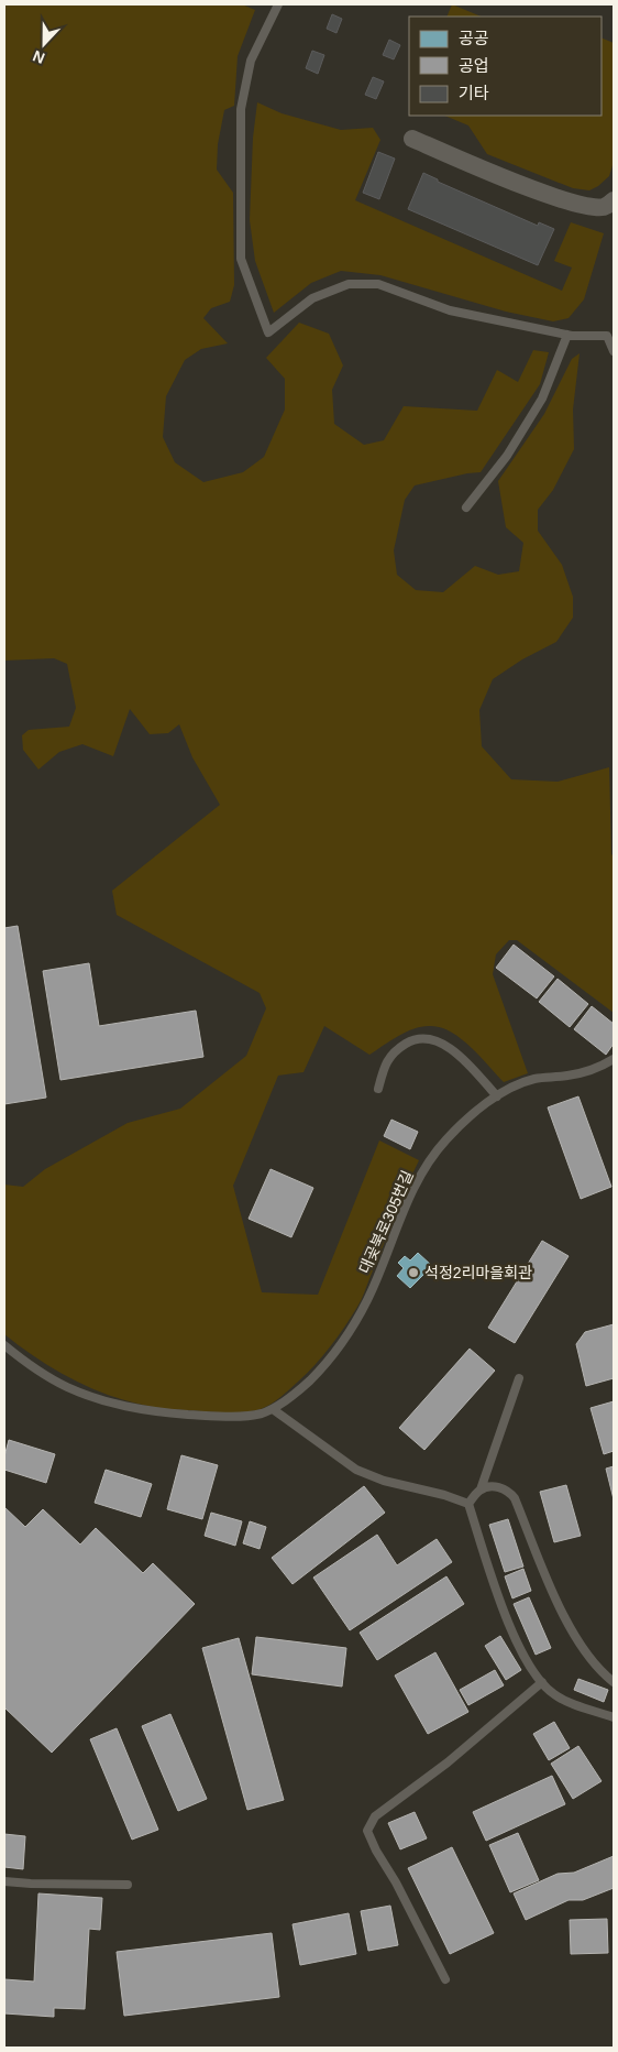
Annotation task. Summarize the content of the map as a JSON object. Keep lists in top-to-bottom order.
{
  "streets": {
    "lane": ["대곶북로305번길"]
  },
  "places": ["석정2리마을회관"],
  "legend": ["공공", "공업", "기타"],
  "north": "bottom"
}
